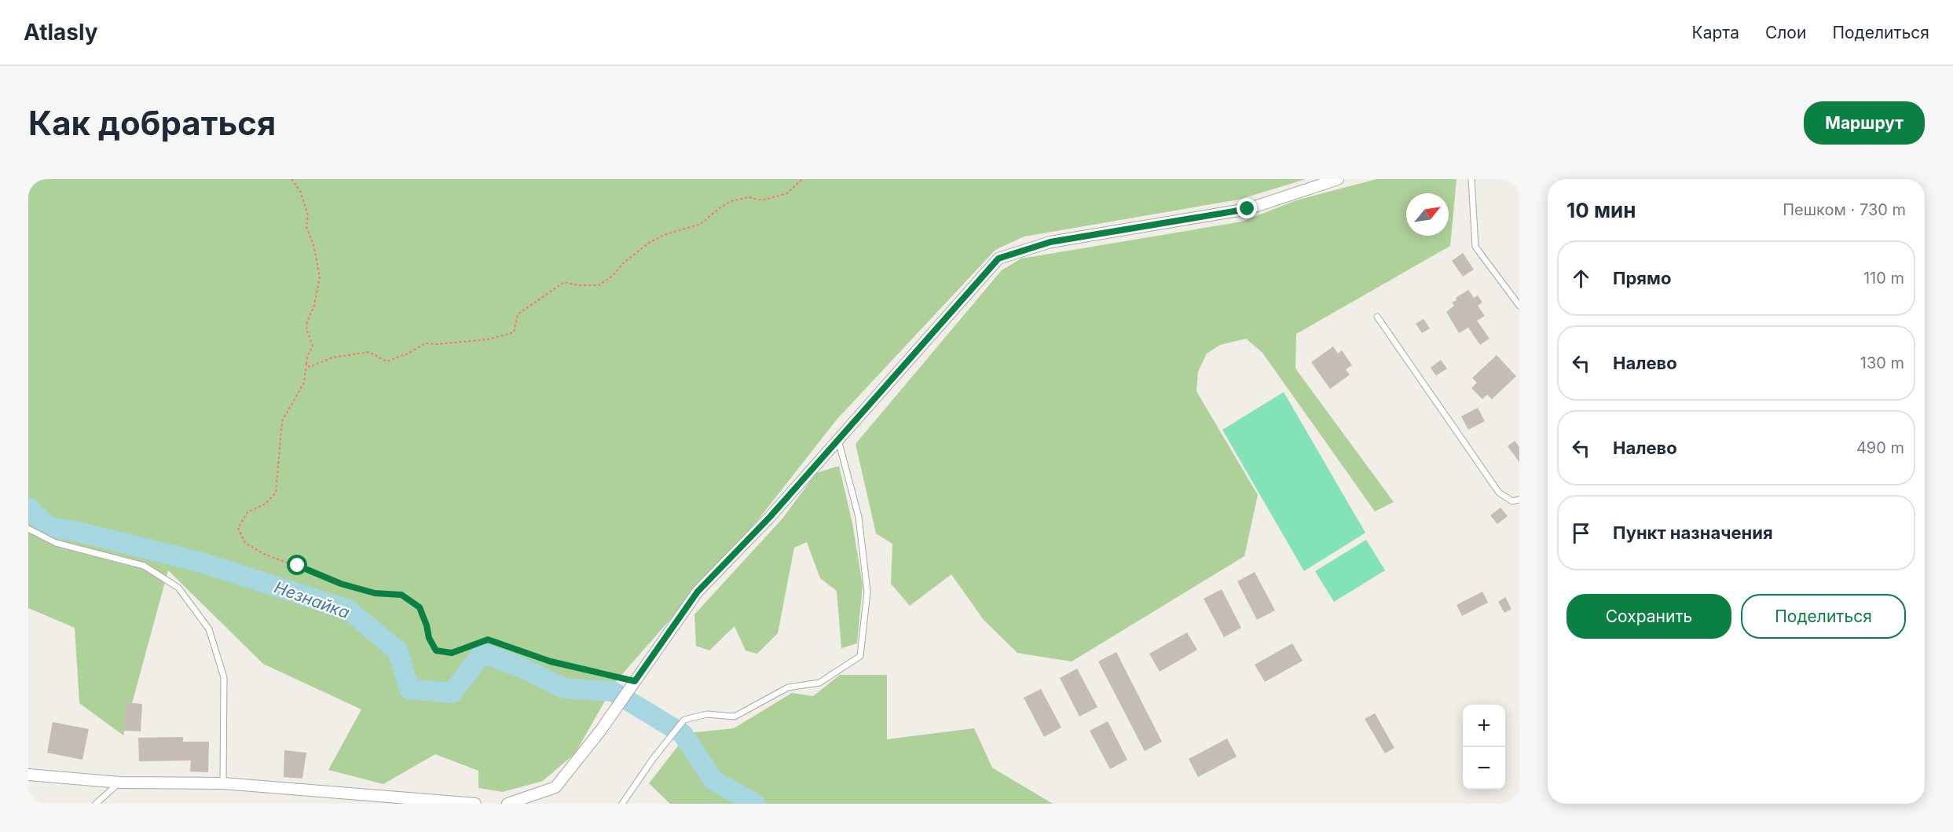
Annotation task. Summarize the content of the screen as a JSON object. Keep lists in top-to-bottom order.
{
  "water": ["Незнайка"],
  "north": "top right",
  "page": {
    "header": "Atlasly",
    "nav": ["Карта", "Слои", "Поделиться"],
    "buttons": [
      "Маршрут",
      ["Сохранить", "Поделиться"]
    ],
    "title": "Как добраться",
    "heading": ["10 мин", "Пешком · 730 m"],
    "list": [
      ["Прямо", "110 m"],
      ["Налево", "130 m"],
      ["Налево", "490 m"],
      "Пункт назначения"
    ],
    "map_buttons": ["+", "−"]
  }
}
